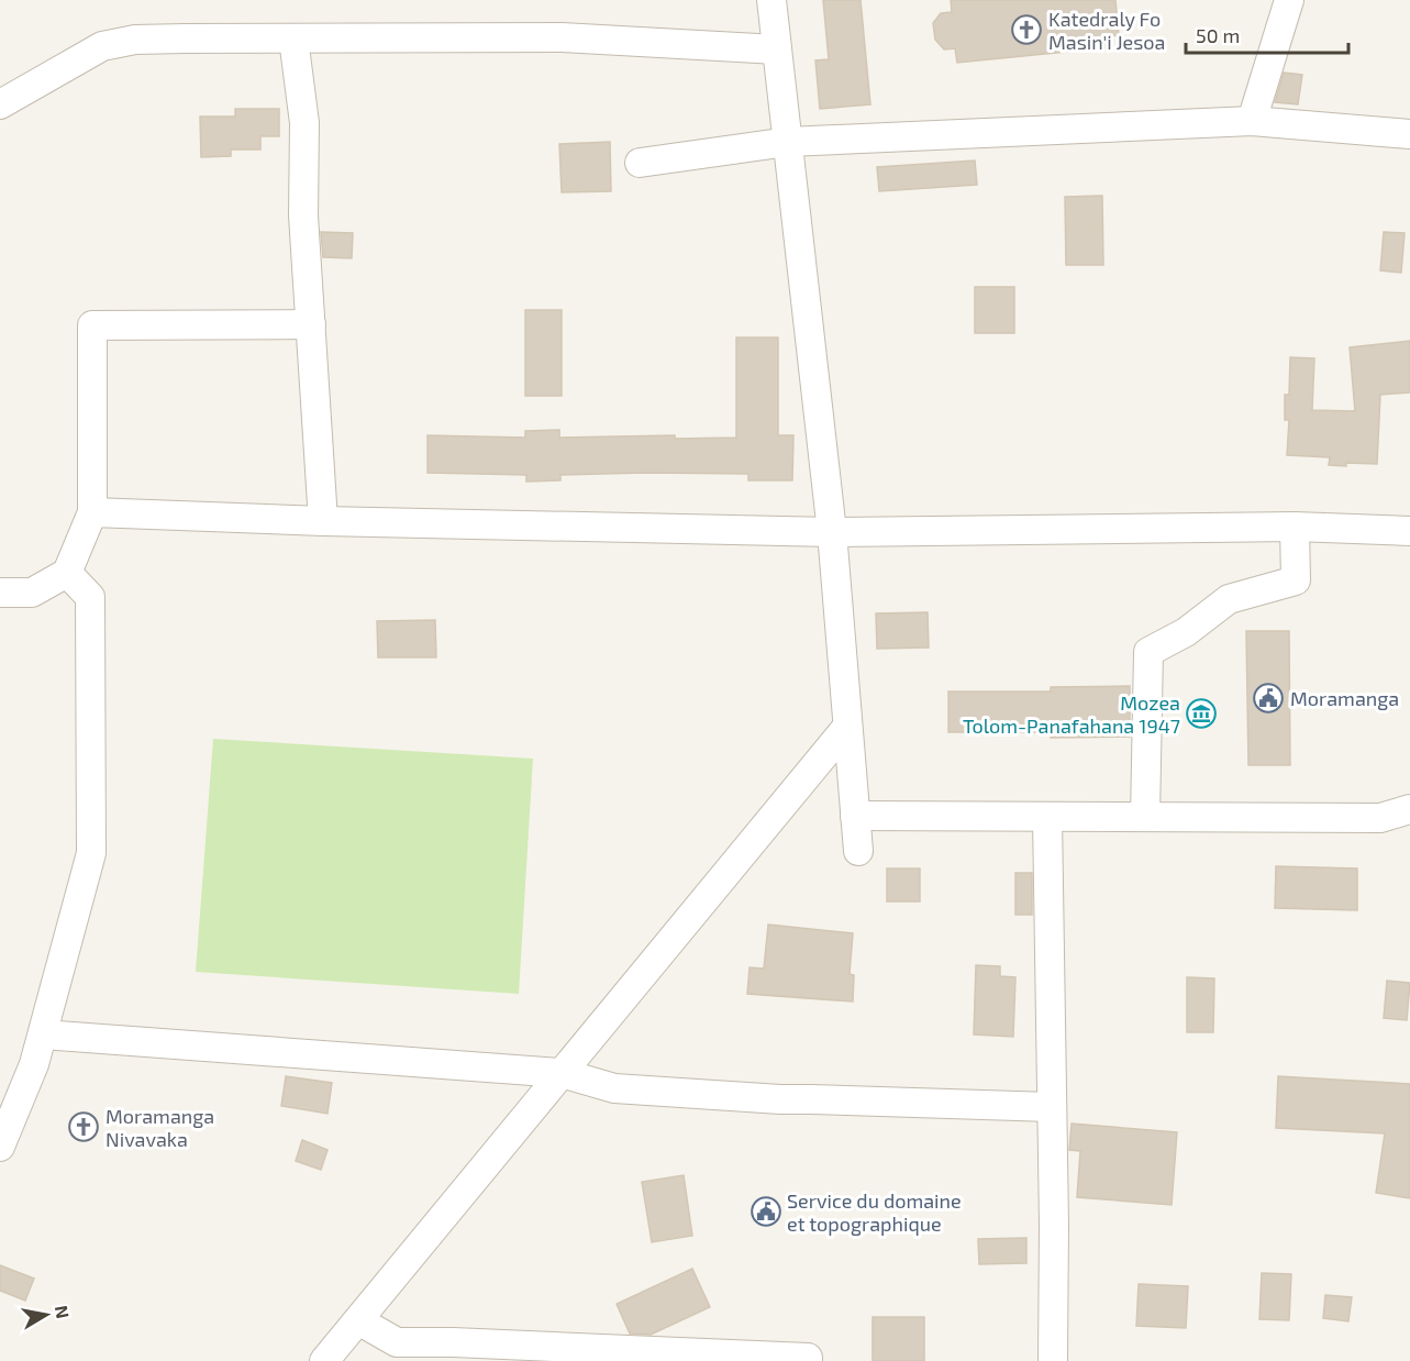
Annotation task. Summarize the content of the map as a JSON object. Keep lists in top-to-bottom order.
{
  "places": {
    "church": ["Katedraly Fo Masin'i Jesoa", "Moramanga Nivavaka"],
    "public building": ["Moramanga", "Service du domaine et topographique"],
    "museum": ["Mozea Tolom-Panafahana 1947"]
  },
  "scale_bar": "50 m",
  "north": "right"
}
